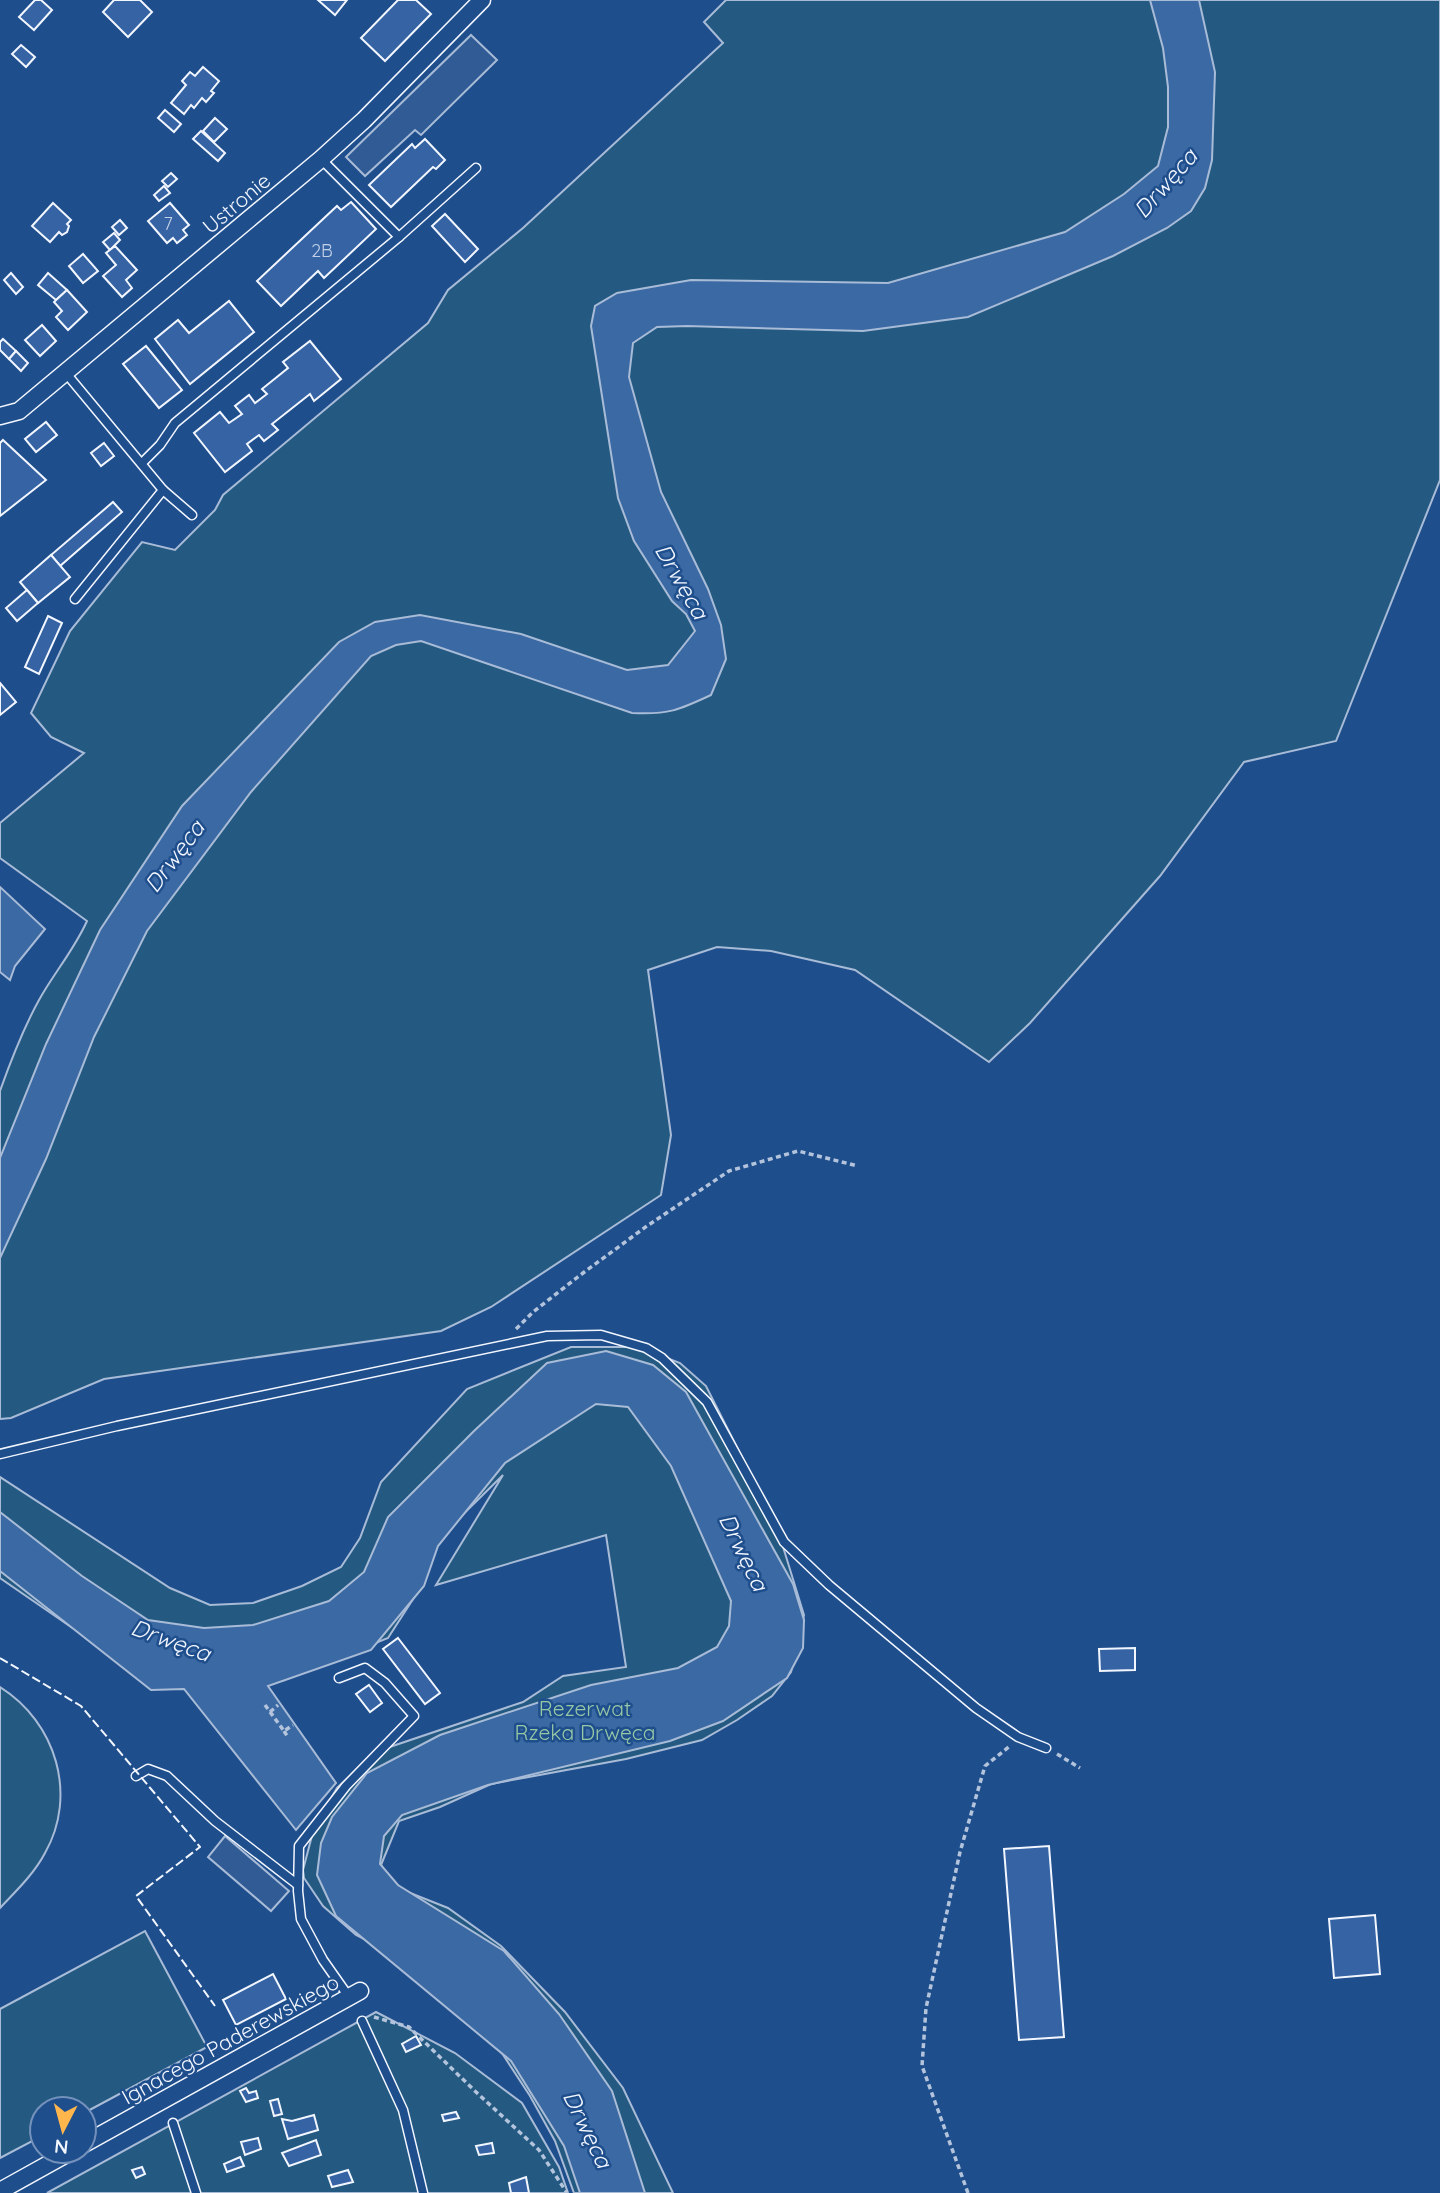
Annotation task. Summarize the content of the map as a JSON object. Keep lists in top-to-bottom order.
{
  "streets": {
    "street": ["Ustronie", "Ignacego Paderewskiego"]
  },
  "water": ["Drwęca"],
  "parks": ["Rezerwat Rzeka Drwęca"],
  "house_numbers": ["7", "2B"],
  "north": "bottom"
}
